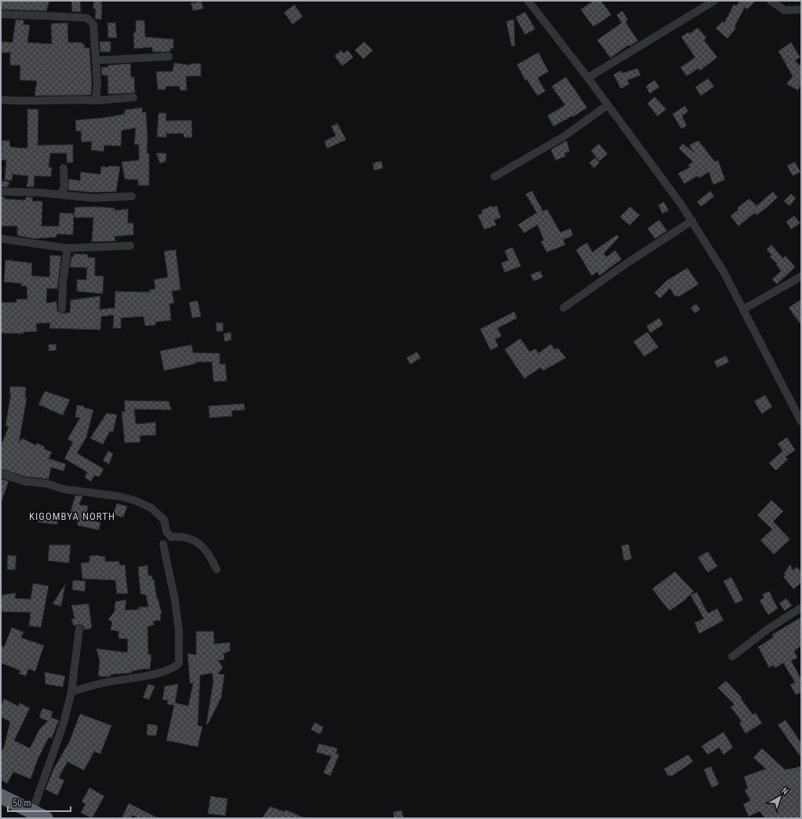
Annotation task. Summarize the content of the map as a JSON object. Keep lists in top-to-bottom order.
{
  "districts": ["KIGOMBYA NORTH"],
  "scale_bar": "50 m",
  "north": "top right"
}
